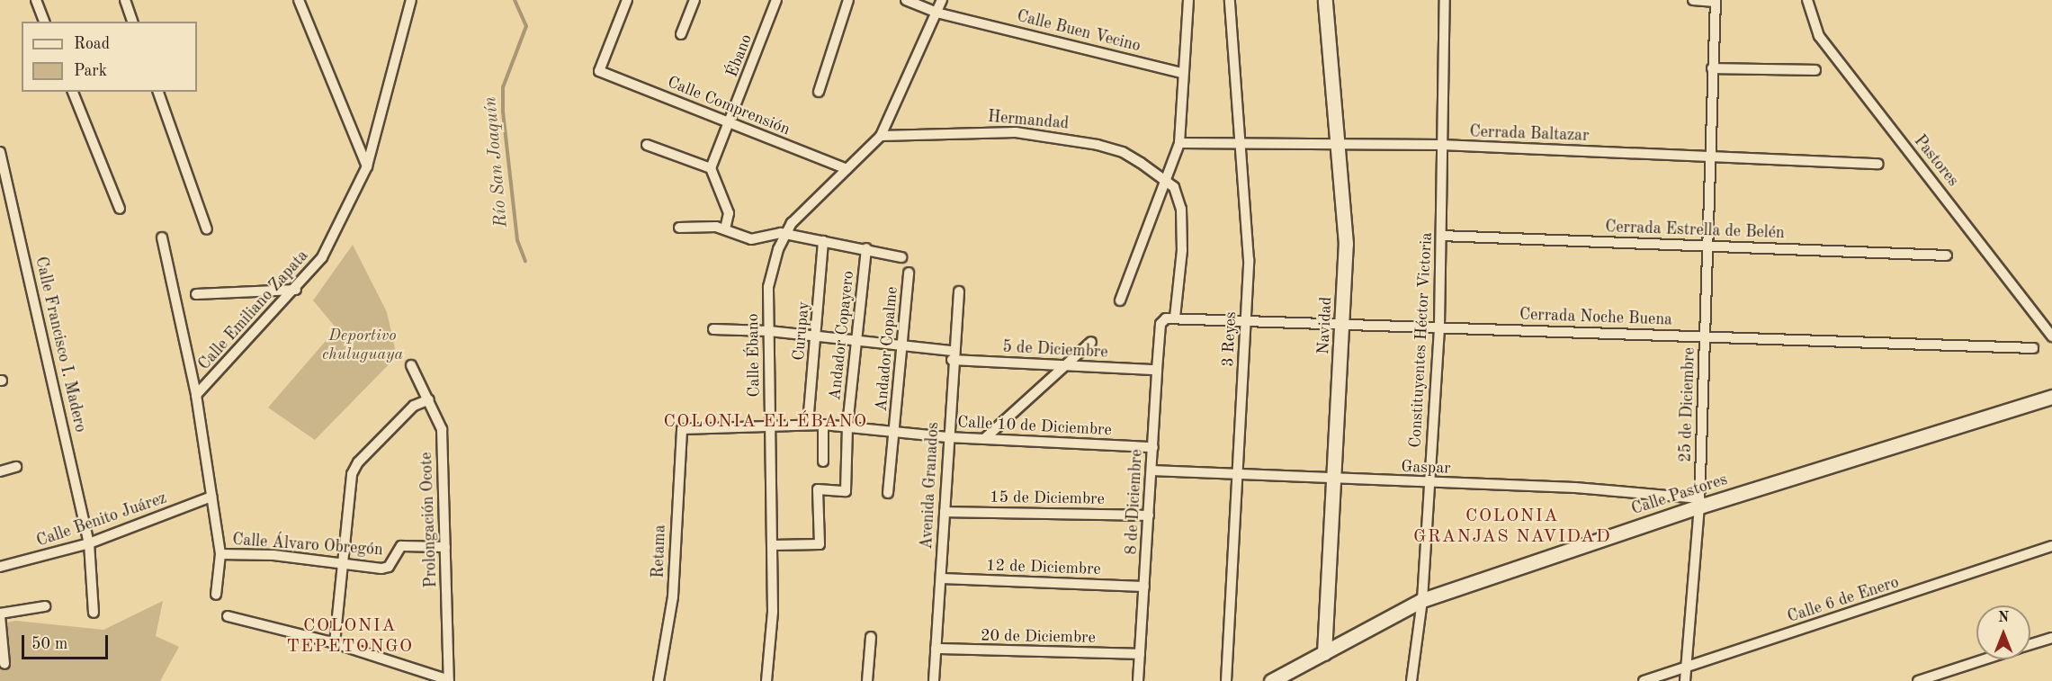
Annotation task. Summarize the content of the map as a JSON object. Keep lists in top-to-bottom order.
{
  "streets": {
    "street": [
      "Calle Buen Vecino",
      "Ébano",
      "Calle Comprensión",
      "Hermandad",
      "Cerrada Baltazar",
      "Pastores",
      "Cerrada Estrella de Belén",
      "Calle Emiliano Zapata",
      "Cerrada Noche Buena",
      "Navidad",
      "Curupay",
      "Andador Copayero",
      "3 Reyes",
      "Constituyentes Héctor Victoria",
      "Calle Francisco I. Madero",
      "Andador Copalme",
      "5 de Diciembre",
      "Calle Ébano",
      "25 de Diciembre",
      "Calle 10 de Diciembre",
      "Gaspar",
      "Avenida Granados",
      "Calle Pastores",
      "15 de Diciembre",
      "8 de Diciembre",
      "Calle Benito Juárez",
      "Prolongación Ocote",
      "Calle Álvaro Obregón",
      "Retama",
      "12 de Diciembre",
      "Calle 6 de Enero",
      "20 de Diciembre"
    ]
  },
  "crossings": [
    ["Ébano", "Calle Comprensión"],
    ["Calle Comprensión", "Calle Ébano"],
    ["Hermandad", "Calle Ébano"],
    ["Cerrada Baltazar", "Navidad"],
    ["Cerrada Baltazar", "3 Reyes"],
    ["Cerrada Baltazar", "Constituyentes Héctor Victoria"],
    ["Cerrada Baltazar", "25 de Diciembre"],
    ["Cerrada Estrella de Belén", "Constituyentes Héctor Victoria"],
    ["Cerrada Estrella de Belén", "25 de Diciembre"],
    ["Cerrada Noche Buena", "Navidad"],
    ["Cerrada Noche Buena", "3 Reyes"],
    ["Cerrada Noche Buena", "Constituyentes Héctor Victoria"],
    ["Cerrada Noche Buena", "25 de Diciembre"],
    ["Cerrada Noche Buena", "8 de Diciembre"],
    ["Navidad", "Gaspar"],
    ["Navidad", "Calle Pastores"],
    ["Curupay", "5 de Diciembre"],
    ["Curupay", "Calle 10 de Diciembre"],
    ["Andador Copayero", "5 de Diciembre"],
    ["Andador Copayero", "Calle Ébano"],
    ["Andador Copayero", "Calle 10 de Diciembre"],
    ["3 Reyes", "Gaspar"],
    ["Constituyentes Héctor Victoria", "Gaspar"],
    ["Constituyentes Héctor Victoria", "Calle Pastores"],
    ["Calle Francisco I. Madero", "Calle Benito Juárez"],
    ["Andador Copalme", "5 de Diciembre"],
    ["Andador Copalme", "Calle 10 de Diciembre"],
    ["5 de Diciembre", "Calle Ébano"],
    ["5 de Diciembre", "Avenida Granados"],
    ["5 de Diciembre", "8 de Diciembre"],
    ["Calle Ébano", "Calle 10 de Diciembre"],
    ["25 de Diciembre", "Gaspar"],
    ["25 de Diciembre", "Calle Pastores"],
    ["25 de Diciembre", "Calle 6 de Enero"],
    ["Calle 10 de Diciembre", "Avenida Granados"],
    ["Calle 10 de Diciembre", "8 de Diciembre"],
    ["Calle 10 de Diciembre", "Retama"],
    ["Gaspar", "Calle Pastores"],
    ["Gaspar", "8 de Diciembre"],
    ["Avenida Granados", "15 de Diciembre"],
    ["Avenida Granados", "12 de Diciembre"],
    ["Avenida Granados", "20 de Diciembre"],
    ["15 de Diciembre", "8 de Diciembre"],
    ["8 de Diciembre", "12 de Diciembre"],
    ["8 de Diciembre", "20 de Diciembre"],
    ["Prolongación Ocote", "Calle Álvaro Obregón"]
  ],
  "districts": ["COLONIA EL ÉBANO", "COLONIA GRANJAS NAVIDAD", "COLONIA TEPETONGO"],
  "water": ["Río San Joaquín"],
  "parks": ["Deportivo chuluguaya"],
  "legend": ["Road", "Park"],
  "scale_bar": "50 m",
  "north": "top"
}
